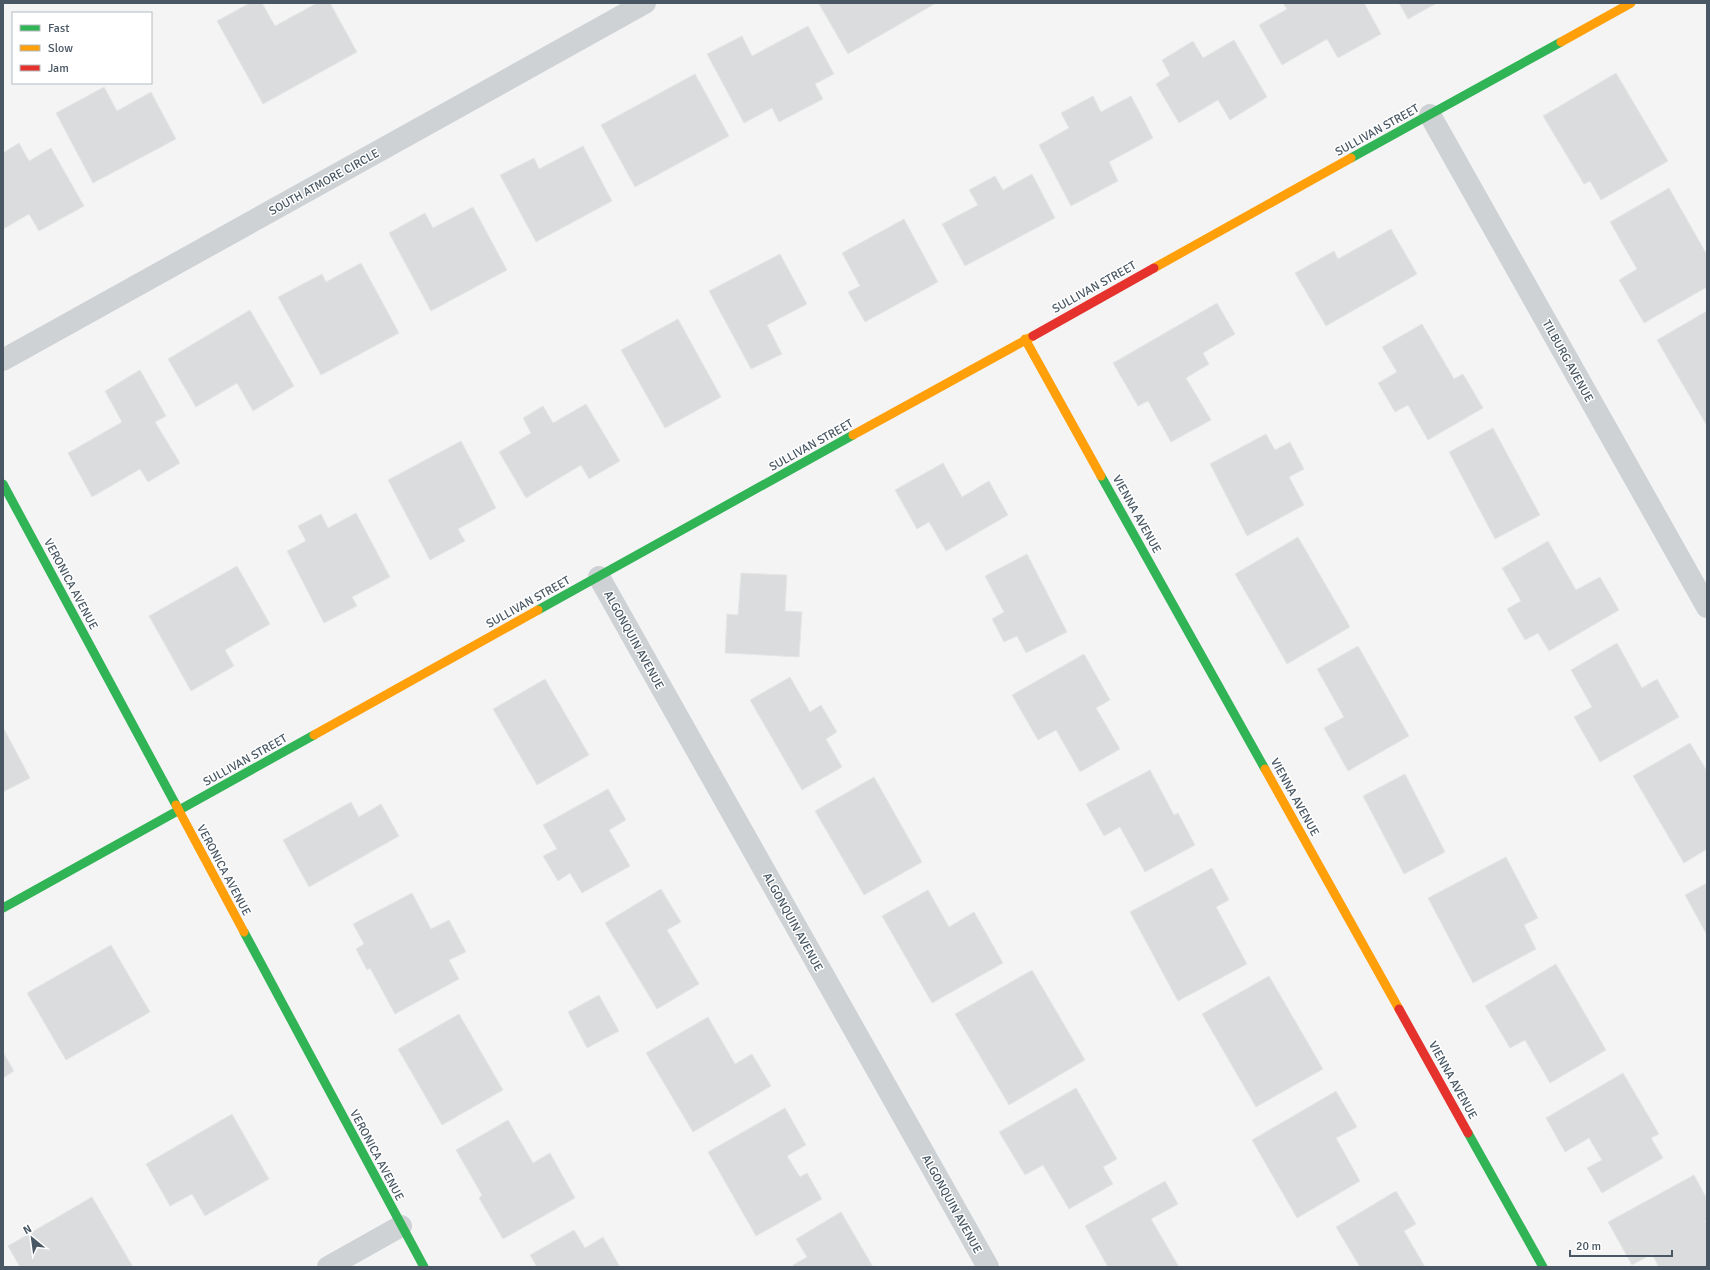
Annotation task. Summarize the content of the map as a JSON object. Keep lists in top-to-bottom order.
{
  "streets": {
    "street": [
      "SULLIVAN STREET",
      "SOUTH ATMORE CIRCLE",
      "TILBURG AVENUE",
      "VIENNA AVENUE",
      "VERONICA AVENUE",
      "ALGONQUIN AVENUE"
    ]
  },
  "crossings": [
    ["SULLIVAN STREET", "TILBURG AVENUE"],
    ["SULLIVAN STREET", "VIENNA AVENUE"],
    ["SULLIVAN STREET", "VERONICA AVENUE"],
    ["SULLIVAN STREET", "ALGONQUIN AVENUE"]
  ],
  "legend": ["Fast", "Slow", "Jam"],
  "scale_bar": "20 m",
  "north": "top left"
}
